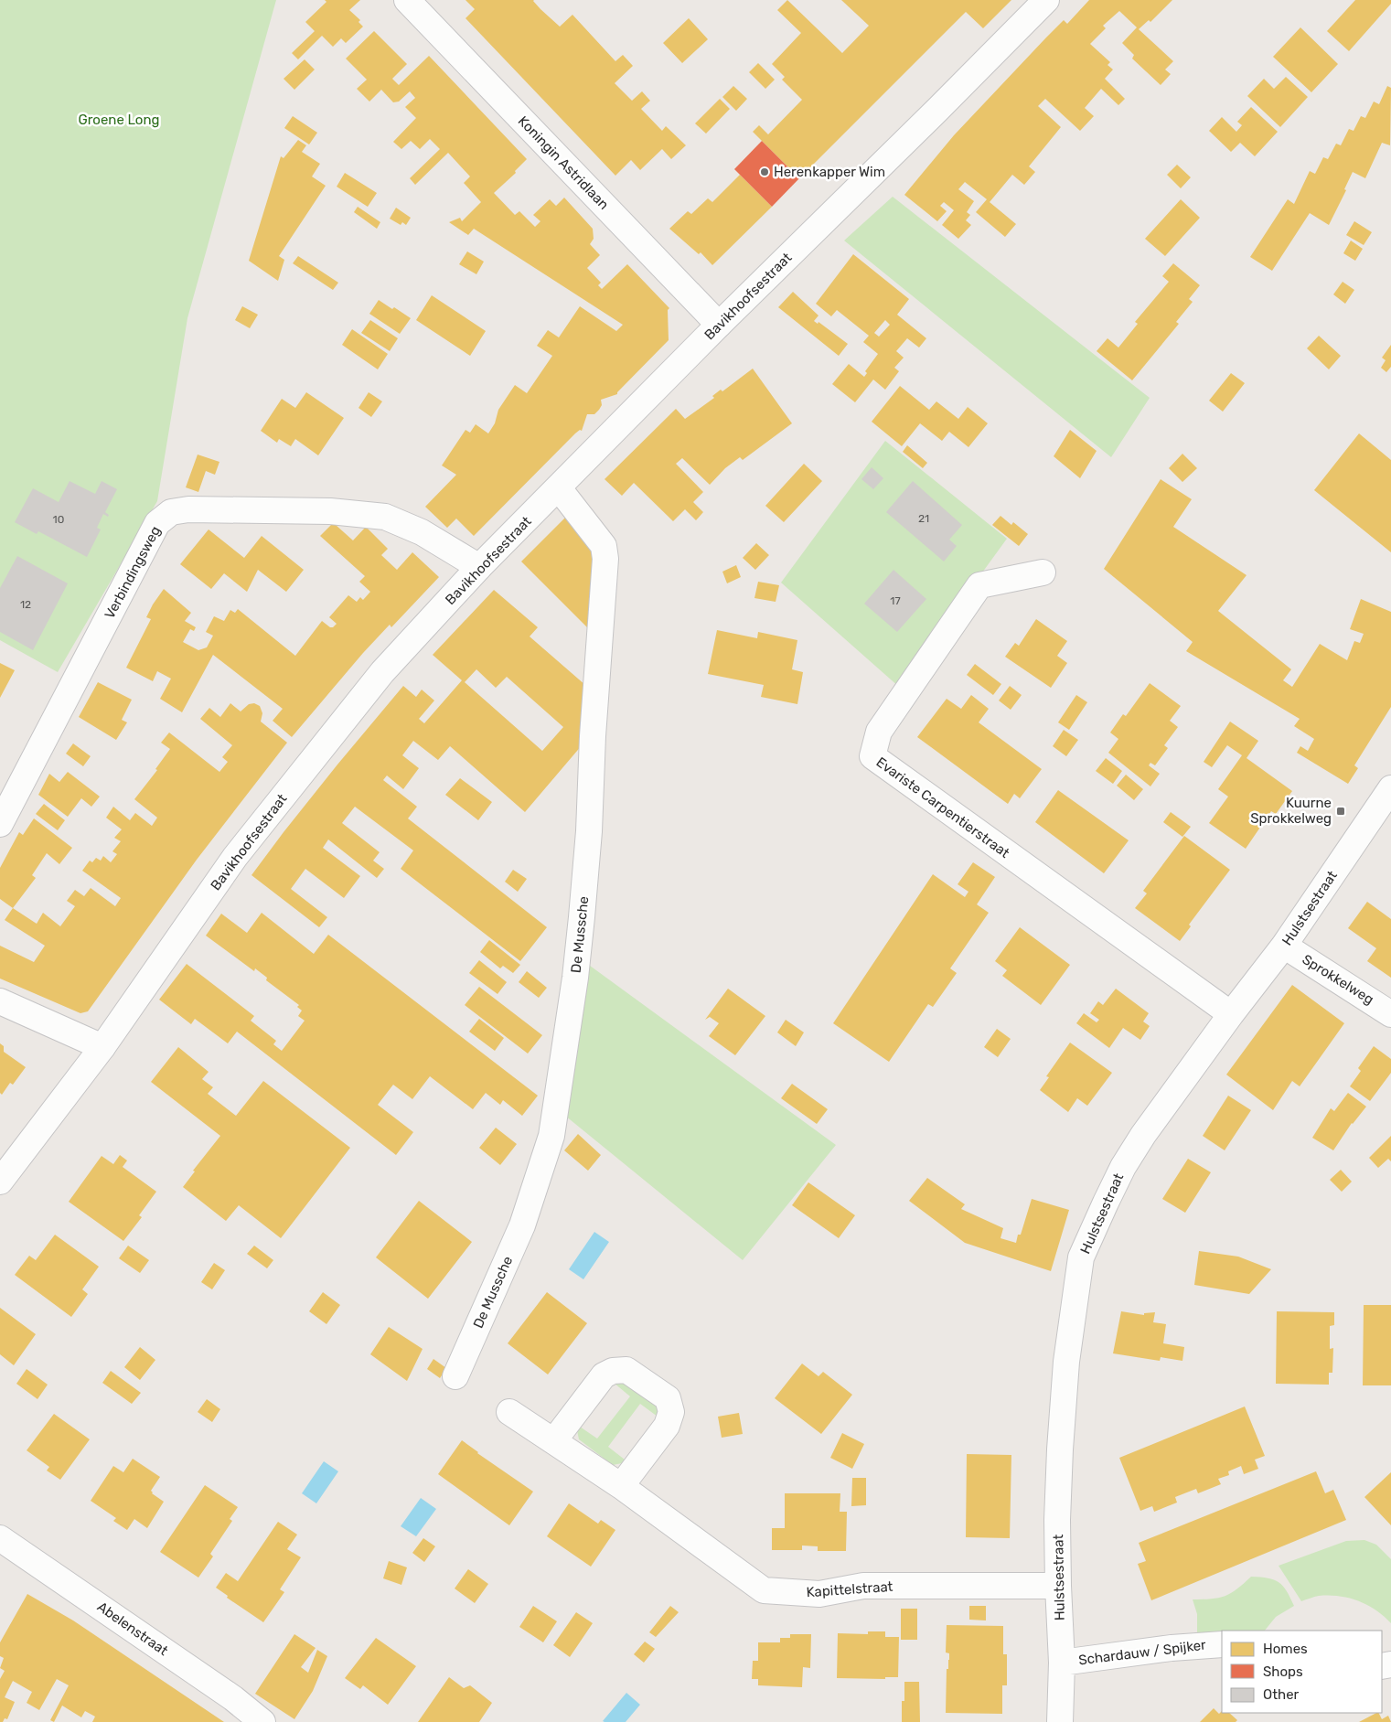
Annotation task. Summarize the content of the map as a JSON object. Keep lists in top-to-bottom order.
{
  "streets": {
    "street": [
      "Koningin Astridlaan",
      "Bavikhoofsestraat",
      "Verbindingsweg",
      "Evariste Carpentierstraat",
      "Hulstsestraat",
      "De Mussche",
      "Sprokkelweg",
      "Kapittelstraat",
      "Abelenstraat",
      "Schardauw / Spijker"
    ]
  },
  "crossings": [
    ["Koningin Astridlaan", "Bavikhoofsestraat"],
    ["Bavikhoofsestraat", "Verbindingsweg"],
    ["Bavikhoofsestraat", "De Mussche"],
    ["Evariste Carpentierstraat", "Hulstsestraat"],
    ["Hulstsestraat", "Sprokkelweg"],
    ["Hulstsestraat", "Kapittelstraat"],
    ["Hulstsestraat", "Schardauw / Spijker"]
  ],
  "parks": ["Groene Long"],
  "places": {
    "other": ["Herenkapper Wim"],
    "transit": ["Kuurne Sprokkelweg"]
  },
  "house_numbers": [
    "21",
    "10",
    "17",
    "12"
  ],
  "legend": ["Homes", "Shops", "Other"]
}
